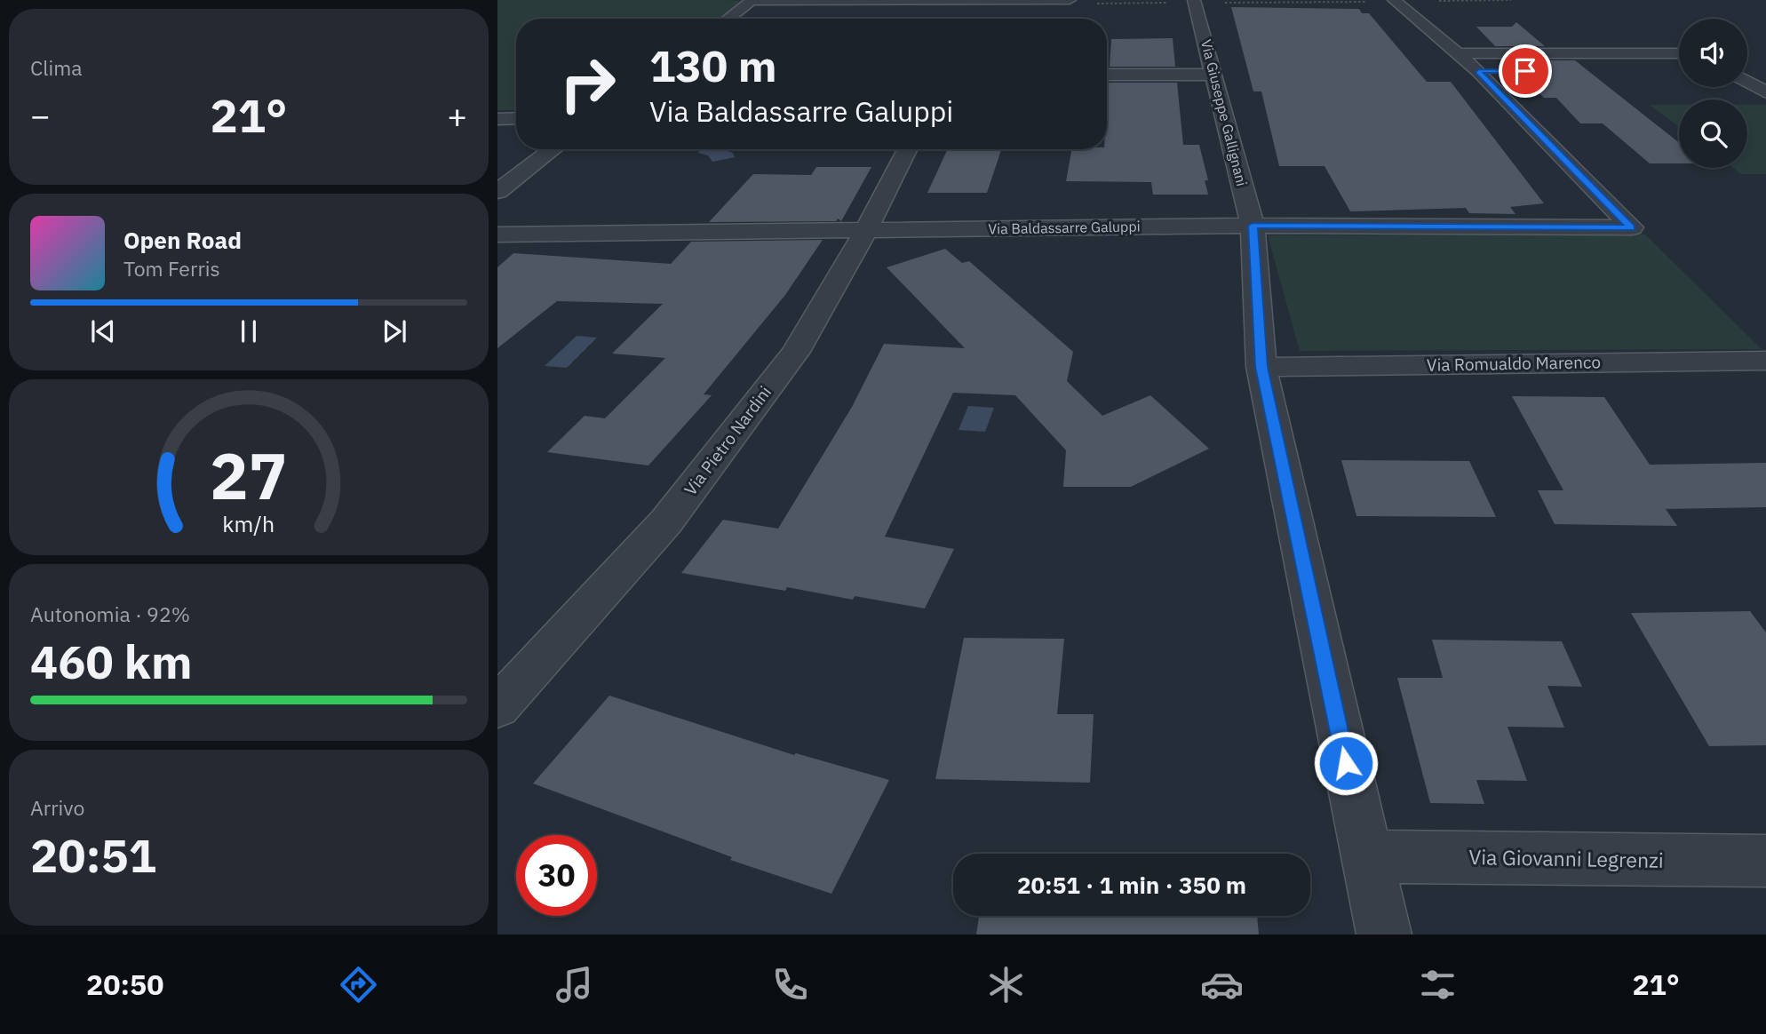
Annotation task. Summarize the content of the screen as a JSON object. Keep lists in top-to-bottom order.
{
  "streets": {
    "street": [
      "Via Giuseppe Gallignani",
      "Via Baldassarre Galuppi",
      "Via Romualdo Marenco",
      "Via Pietro Nardini",
      "Via Giovanni Legrenzi"
    ]
  },
  "crossings": [
    ["Via Giuseppe Gallignani", "Via Baldassarre Galuppi"],
    ["Via Giuseppe Gallignani", "Via Romualdo Marenco"],
    ["Via Giuseppe Gallignani", "Via Giovanni Legrenzi"],
    ["Via Baldassarre Galuppi", "Via Pietro Nardini"]
  ],
  "page": {
    "tile": [
      "Clima",
      ["Autonomia · 92%", "460 km"],
      ["Arrivo", "20:51"]
    ],
    "turn": ["130 m", "Via Baldassarre Galuppi"],
    "heat": ["−", "21°", "+"],
    "song": ["Open Road", "Tom Ferris"],
    "limit": "30",
    "trip": "20:51 · 1 min · 350 m",
    "tabs": ["20:50", "21°"],
    "gauge": ["27", "km/h"]
  }
}
